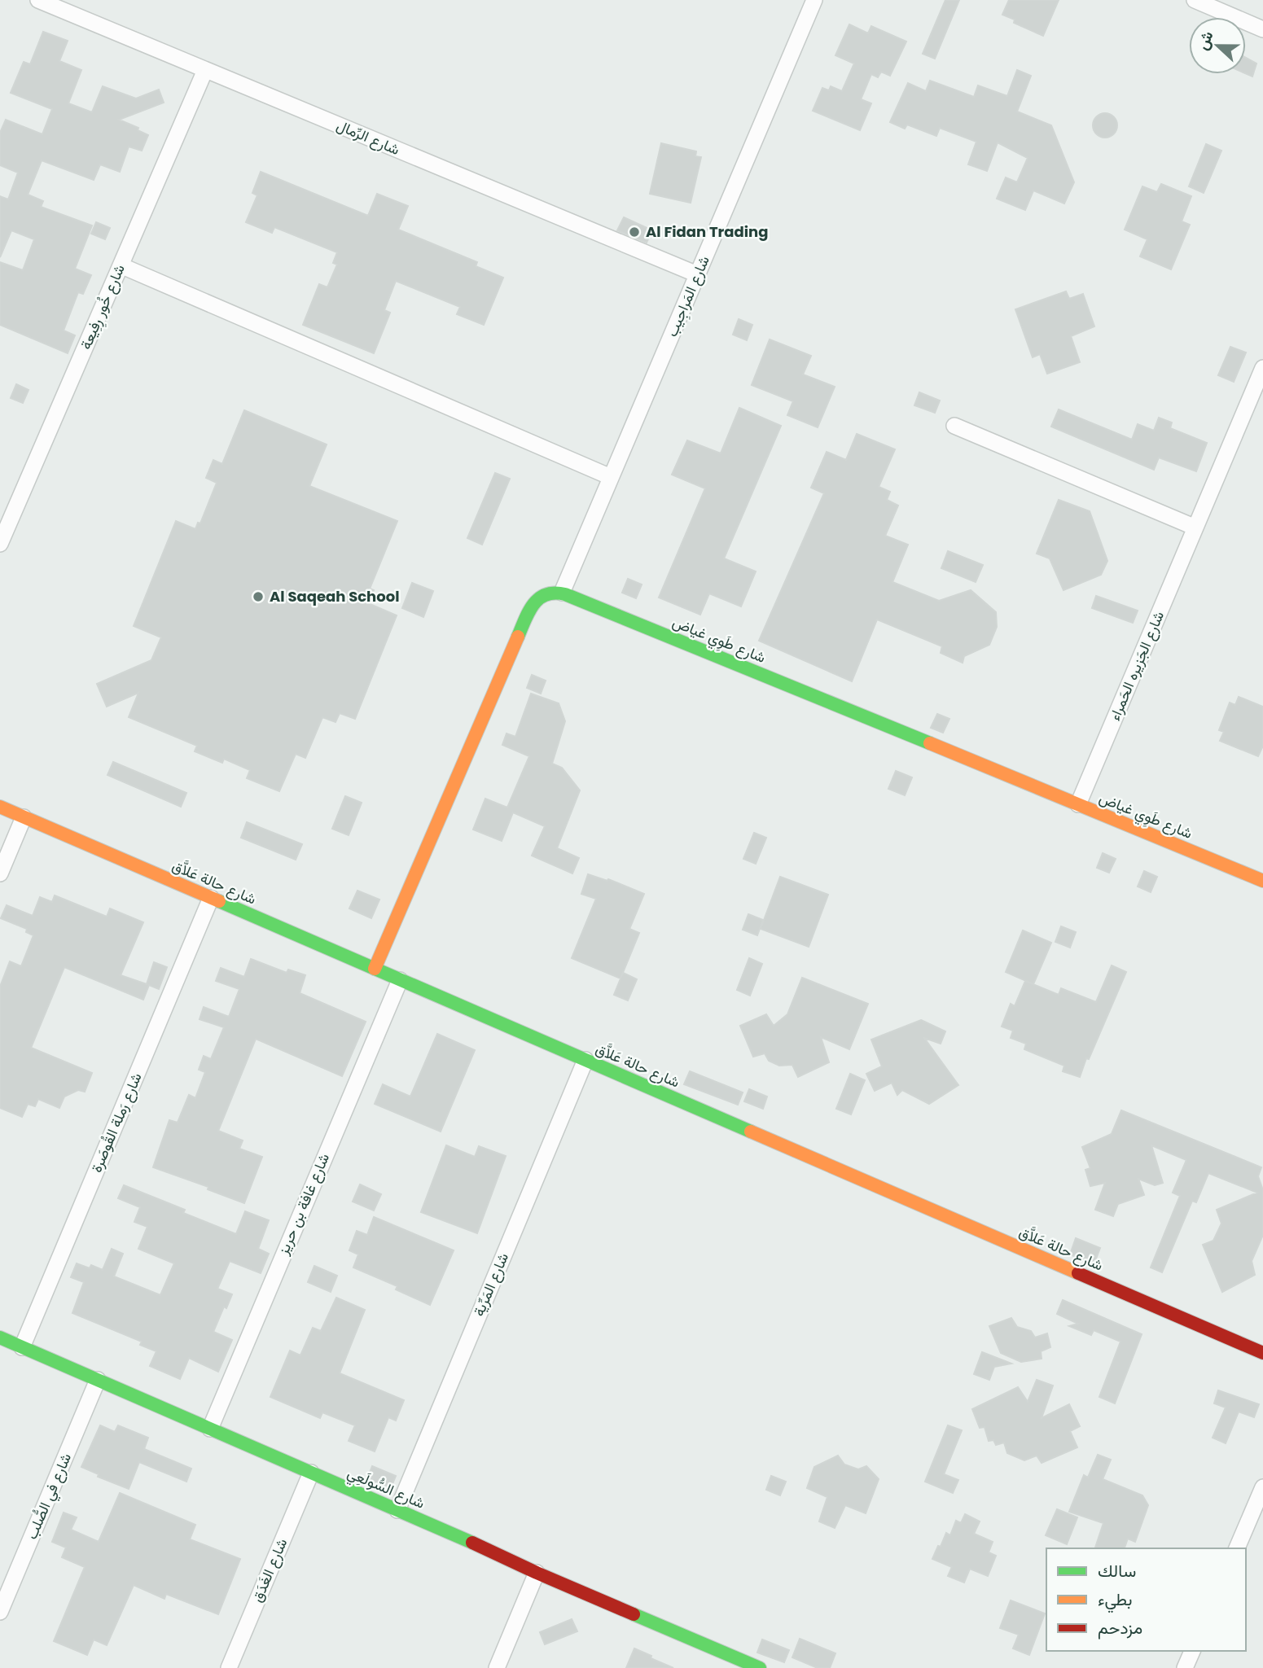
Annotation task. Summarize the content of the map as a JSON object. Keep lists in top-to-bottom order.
{
  "streets": {
    "street": [
      "شارع الرِّمال",
      "شارع المَراجِيب",
      "شارع خُور رِفِيعة",
      "شارع طَوِي غياض",
      "شارع الجَزيره الحَمراء",
      "شارع حالة عَلاَّق",
      "شارع رَملة القُوصَرة",
      "شارع غافة بن حريز",
      "شارع المَرِّية",
      "شارع السُّولَعِي",
      "شارع في الصُّلب",
      "شارع الغَدَق"
    ]
  },
  "crossings": [
    ["شارع الرِّمال", "شارع المَراجِيب"],
    ["شارع الرِّمال", "شارع خُور رِفِيعة"],
    ["شارع المَراجِيب", "شارع طَوِي غياض"],
    ["شارع طَوِي غياض", "شارع الجَزيره الحَمراء"],
    ["شارع حالة عَلاَّق", "شارع رَملة القُوصَرة"],
    ["شارع حالة عَلاَّق", "شارع غافة بن حريز"],
    ["شارع حالة عَلاَّق", "شارع المَرِّية"],
    ["شارع رَملة القُوصَرة", "شارع السُّولَعِي"],
    ["شارع غافة بن حريز", "شارع السُّولَعِي"],
    ["شارع المَرِّية", "شارع السُّولَعِي"],
    ["شارع السُّولَعِي", "شارع في الصُّلب"],
    ["شارع السُّولَعِي", "شارع الغَدَق"]
  ],
  "places": ["Al Fidan Trading", "Al Saqeah School"],
  "legend": ["سالك", "بطيء", "مزدحم"],
  "north": "left"
}
